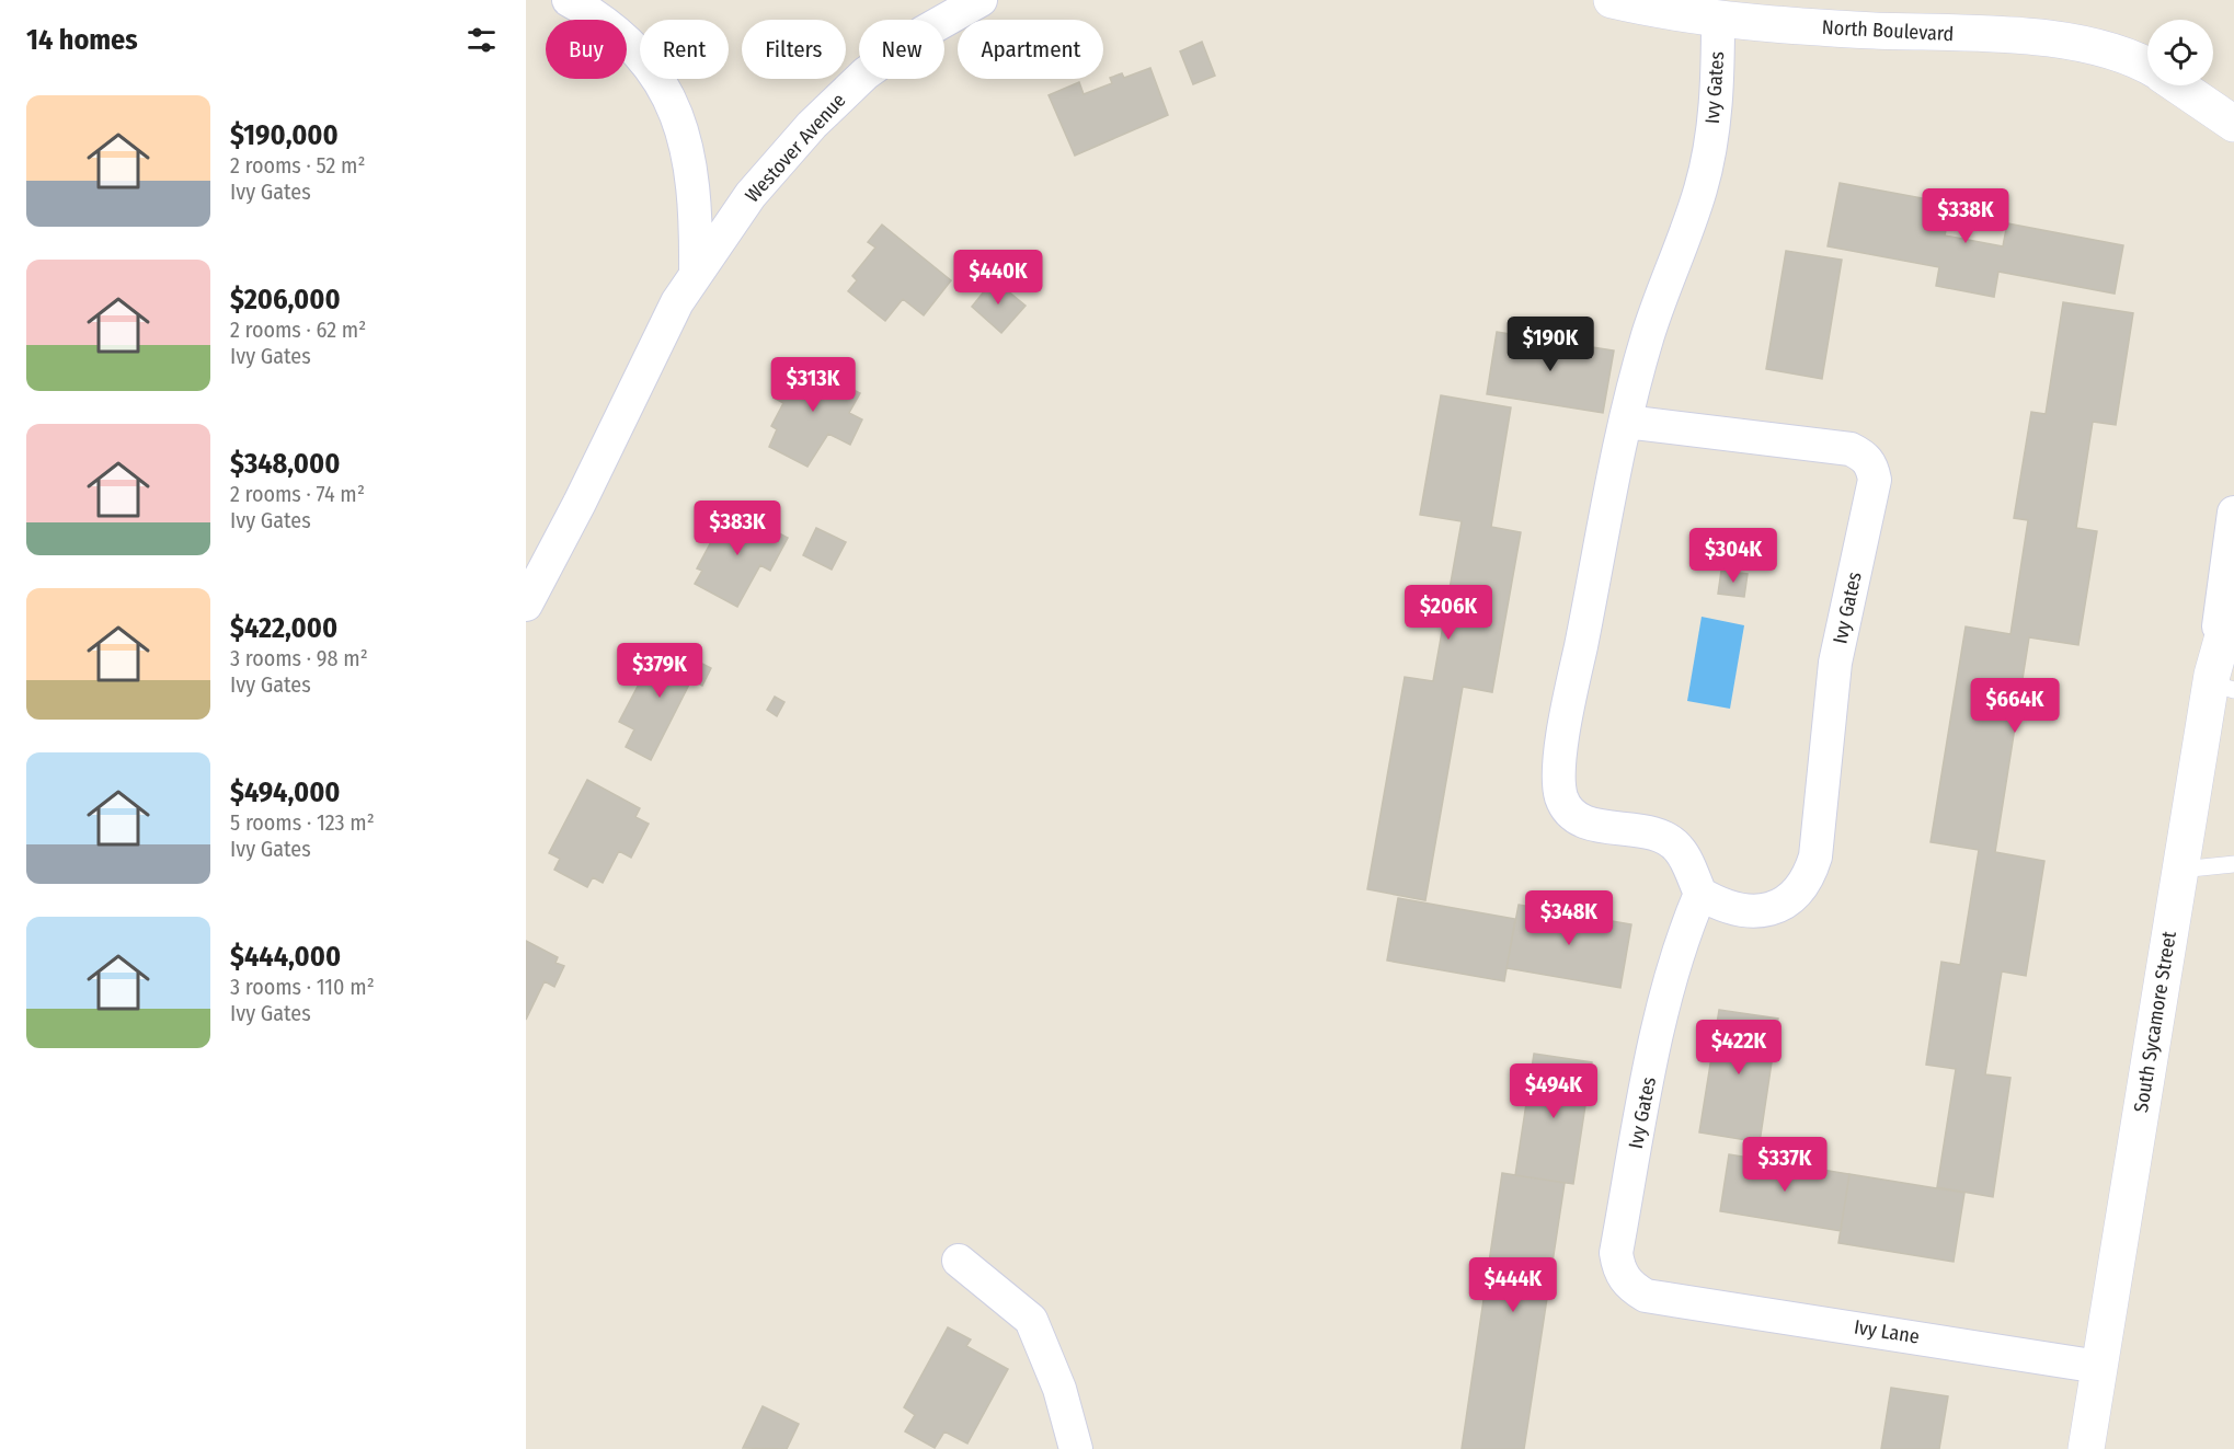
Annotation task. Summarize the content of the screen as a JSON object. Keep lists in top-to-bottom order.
{
  "streets": {
    "main road": ["North Boulevard", "South Sycamore Street"],
    "street": ["Ivy Gates", "Westover Avenue", "Ivy Lane"]
  },
  "crossings": [
    ["North Boulevard", "Ivy Gates"],
    ["Ivy Gates", "Ivy Lane"],
    ["South Sycamore Street", "Ivy Lane"]
  ],
  "page": {
    "heading": "14 homes",
    "chip": [
      "Buy",
      "Rent",
      "Filters",
      "New",
      "Apartment"
    ],
    "list": [
      {
        "name": "$190,000",
        "note": "2 rooms · 52 m² · Ivy Gates"
      },
      {
        "name": "$206,000",
        "note": "2 rooms · 62 m² · Ivy Gates"
      },
      {
        "name": "$348,000",
        "note": "2 rooms · 74 m² · Ivy Gates"
      },
      {
        "name": "$422,000",
        "note": "3 rooms · 98 m² · Ivy Gates"
      },
      {
        "name": "$494,000",
        "note": "5 rooms · 123 m² · Ivy Gates"
      },
      {
        "name": "$444,000",
        "note": "3 rooms · 110 m² · Ivy Gates"
      }
    ],
    "price": [
      "$338K",
      "$440K",
      "$190K",
      "$313K",
      "$383K",
      "$304K",
      "$206K",
      "$379K",
      "$664K",
      "$348K",
      "$422K",
      "$494K",
      "$337K",
      "$444K"
    ]
  }
}
